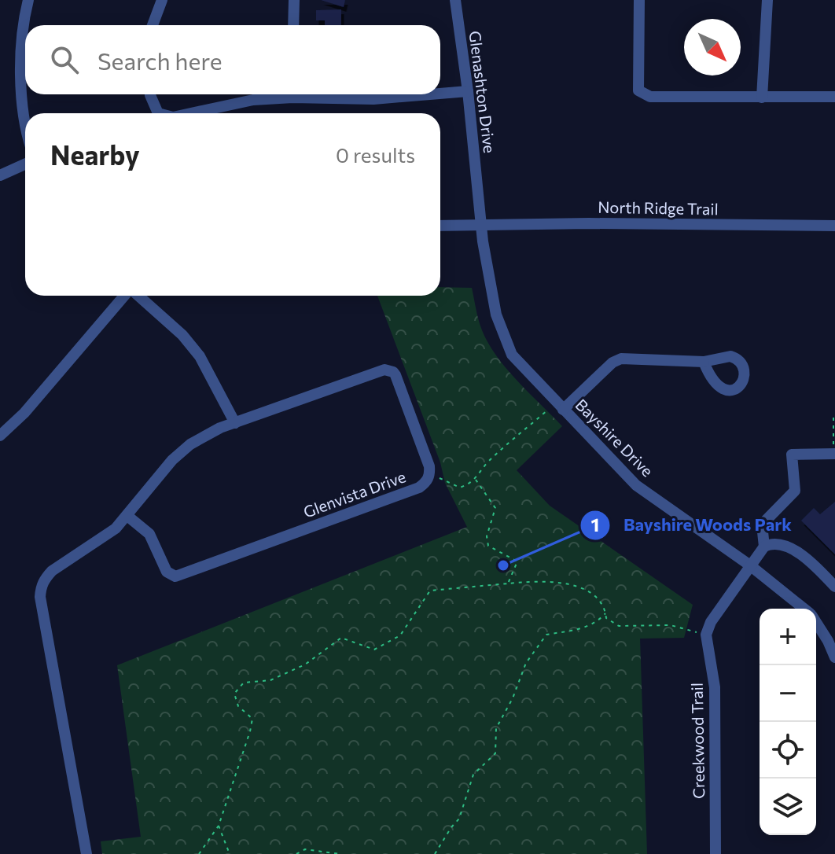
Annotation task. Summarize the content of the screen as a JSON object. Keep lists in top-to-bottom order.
{
  "streets": {
    "street": [
      "Glenashton Drive",
      "North Ridge Trail",
      "Bayshire Drive",
      "Glenvista Drive",
      "Creekwood Trail"
    ]
  },
  "crossings": [
    ["Glenashton Drive", "North Ridge Trail"],
    ["Glenashton Drive", "Bayshire Drive"],
    ["North Ridge Trail", "Bayshire Drive"],
    ["Bayshire Drive", "Creekwood Trail"]
  ],
  "places": ["Bayshire Woods Park"],
  "north": "bottom right",
  "page": {
    "search": "Search here",
    "heading": ["Nearby", "0 results"],
    "map_buttons": ["+", "−"]
  }
}
